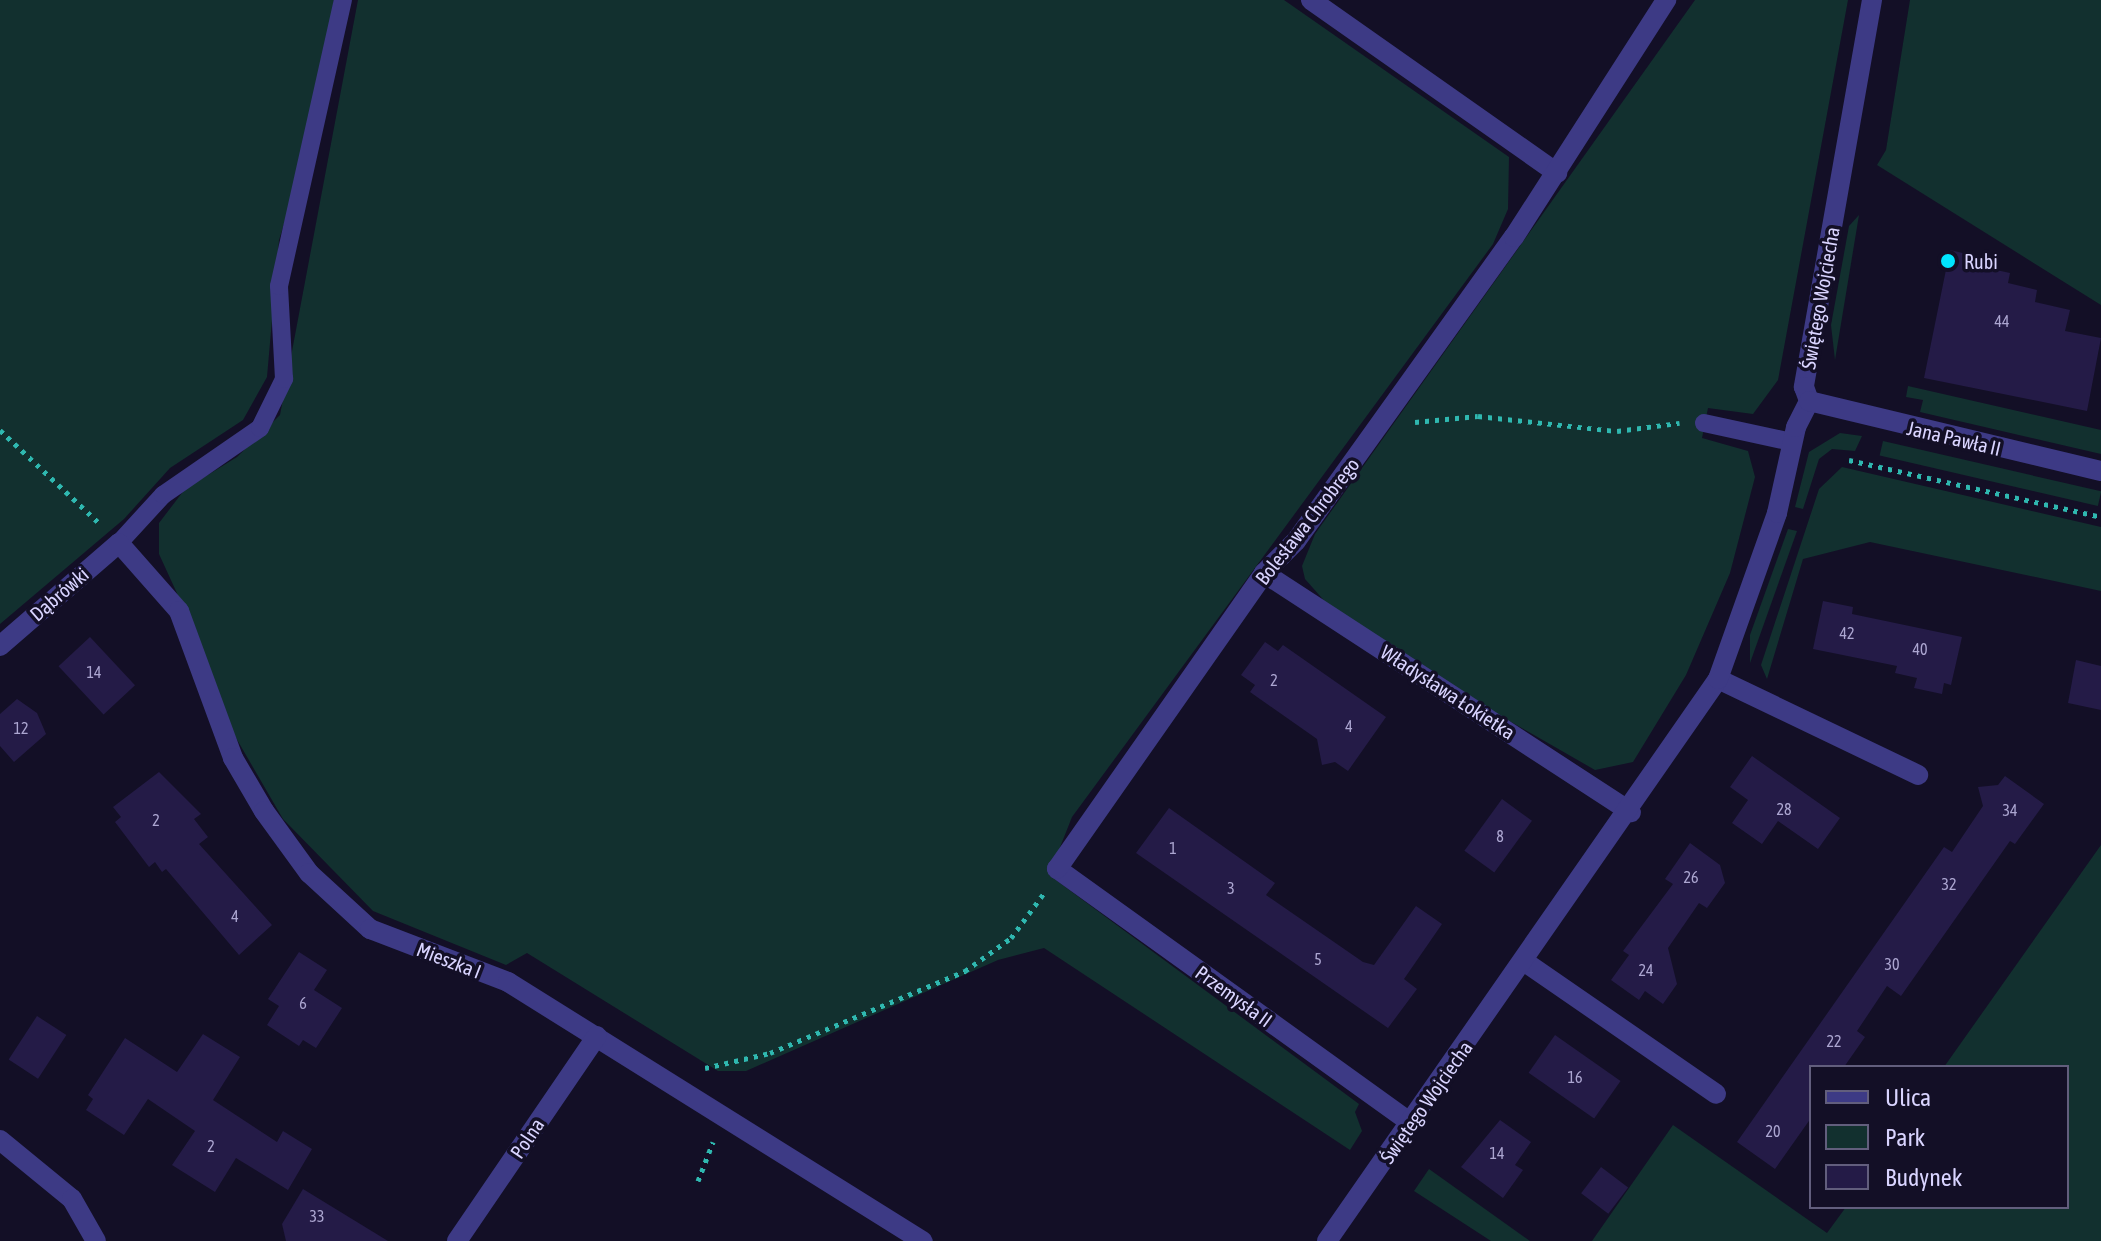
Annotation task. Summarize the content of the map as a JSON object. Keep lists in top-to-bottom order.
{
  "streets": {
    "street": [
      "Świętego Wojciecha",
      "Jana Pawła II",
      "Bolesława Chrobrego",
      "Dąbrówki",
      "Władysława Łokietka",
      "Mieszka I",
      "Przemysła II",
      "Polna"
    ]
  },
  "crossings": [
    ["Świętego Wojciecha", "Jana Pawła II"],
    ["Świętego Wojciecha", "Władysława Łokietka"],
    ["Świętego Wojciecha", "Przemysła II"],
    ["Bolesława Chrobrego", "Władysława Łokietka"],
    ["Bolesława Chrobrego", "Przemysła II"],
    ["Dąbrówki", "Mieszka I"],
    ["Mieszka I", "Polna"]
  ],
  "places": ["Rubi"],
  "house_numbers": [
    "44",
    "42",
    "40",
    "14",
    "2",
    "4",
    "12",
    "28",
    "34",
    "2",
    "8",
    "1",
    "26",
    "32",
    "3",
    "4",
    "5",
    "30",
    "24",
    "6",
    "22",
    "16",
    "20",
    "2",
    "14",
    "33"
  ],
  "legend": ["Ulica", "Park", "Budynek"]
}
